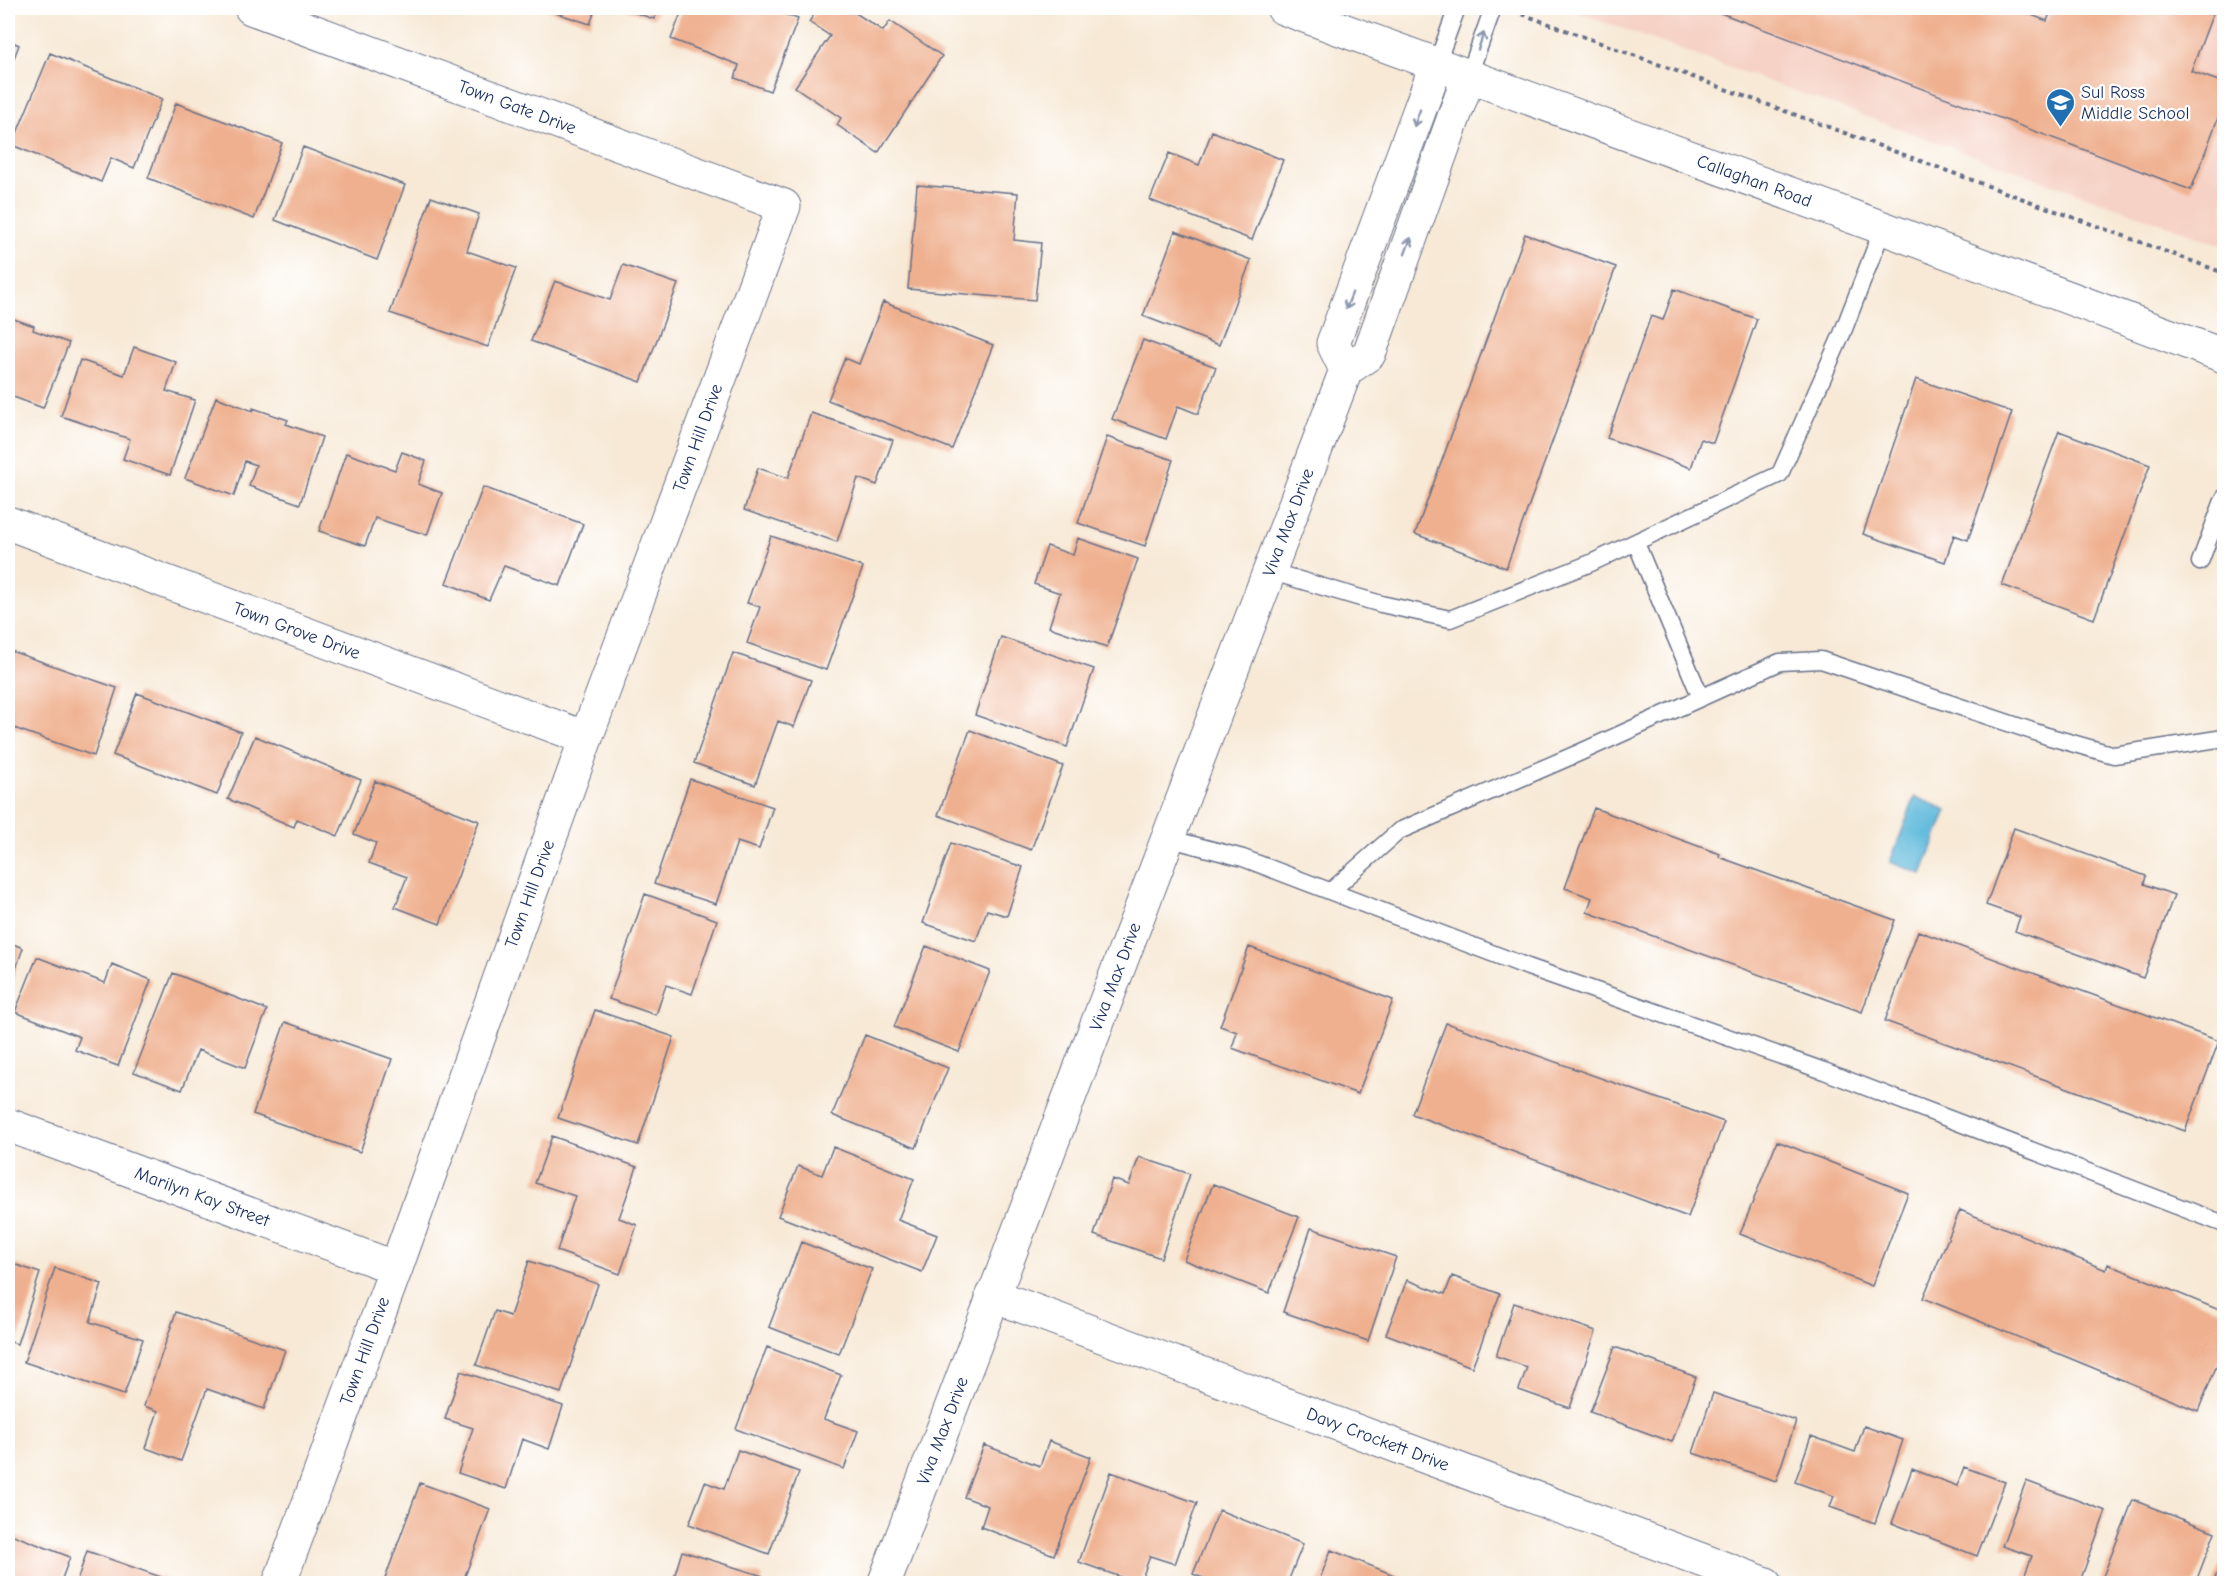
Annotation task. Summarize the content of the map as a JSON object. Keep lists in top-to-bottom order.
{
  "streets": {
    "street": [
      "Town Gate Drive",
      "Callaghan Road",
      "Town Hill Drive",
      "Viva Max Drive",
      "Town Grove Drive",
      "Marilyn Kay Street",
      "Davy Crockett Drive"
    ]
  },
  "crossings": [
    ["Town Gate Drive", "Town Hill Drive"],
    ["Town Hill Drive", "Town Grove Drive"],
    ["Town Hill Drive", "Marilyn Kay Street"],
    ["Viva Max Drive", "Davy Crockett Drive"]
  ],
  "places": {
    "school or university": ["Sul Ross Middle School"]
  }
}
